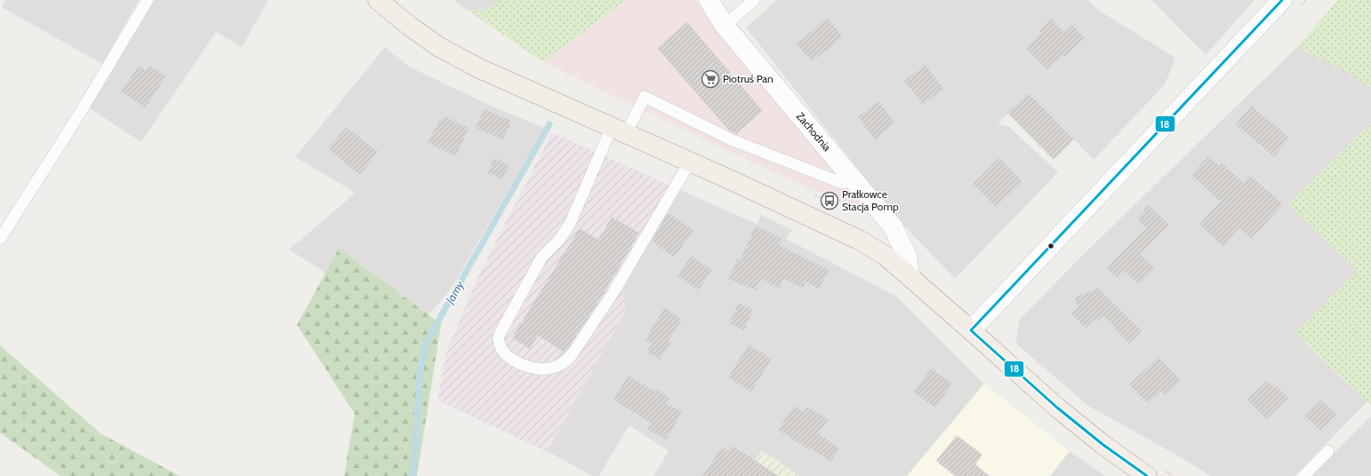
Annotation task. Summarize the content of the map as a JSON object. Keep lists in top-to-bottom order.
{
  "streets": {
    "street": ["Zachodnia"]
  },
  "water": ["Jamy"],
  "places": {
    "supermarket": ["Piotruś Pan"],
    "bus stop": ["Prałkowce Stacja Pomp"]
  },
  "lines": ["transit line 18"]
}
